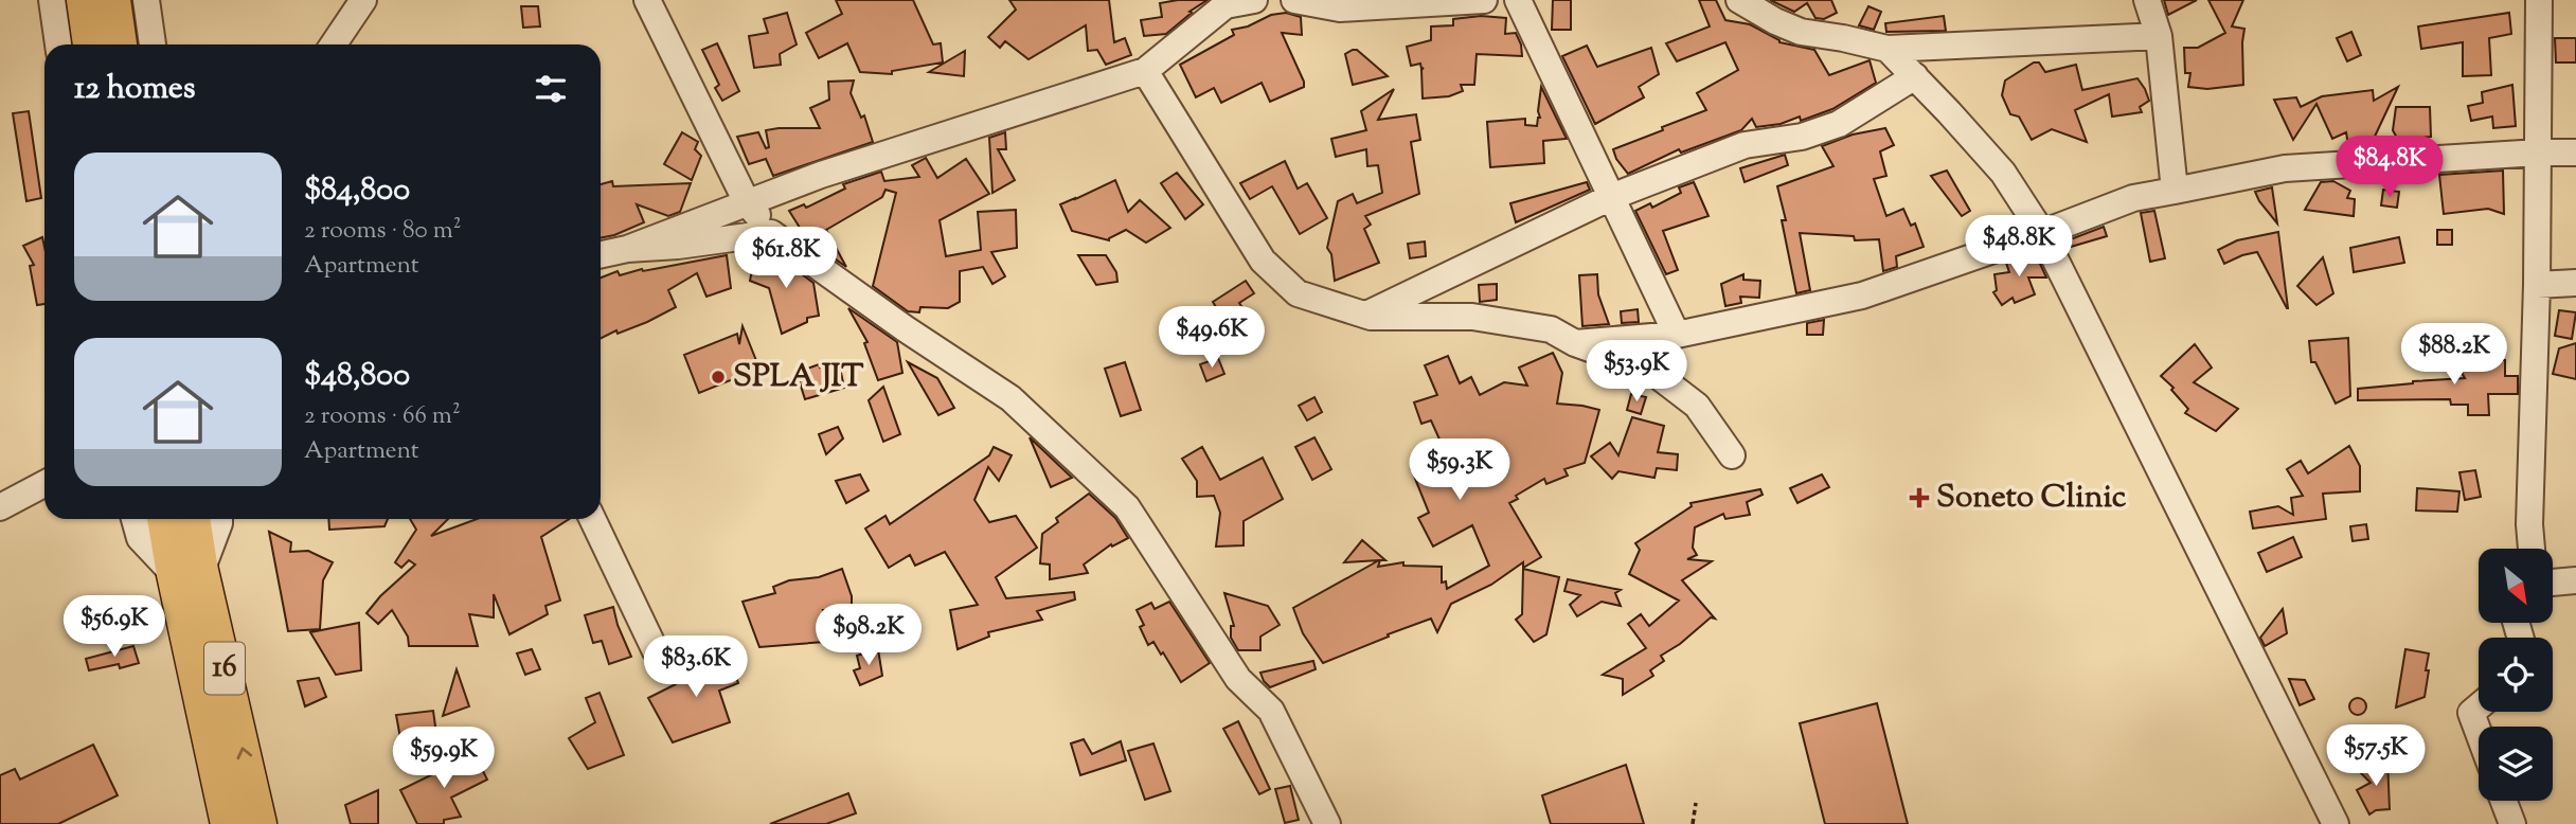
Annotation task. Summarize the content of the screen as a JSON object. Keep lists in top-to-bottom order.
{
  "streets": {
    "main road": ["16"]
  },
  "places": {
    "other": ["SPLA JIT"],
    "health": ["Soneto Clinic"]
  },
  "north": "bottom right",
  "page": {
    "heading": "12 homes",
    "list": [
      {
        "name": "$84,800",
        "note": "2 rooms · 80 m² · Apartment"
      },
      {
        "name": "$48,800",
        "note": "2 rooms · 66 m² · Apartment"
      }
    ],
    "price": [
      "$84.8K",
      "$48.8K",
      "$61.8K",
      "$49.6K",
      "$88.2K",
      "$53.9K",
      "$59.3K",
      "$56.9K",
      "$98.2K",
      "$83.6K",
      "$57.5K",
      "$59.9K"
    ]
  }
}
